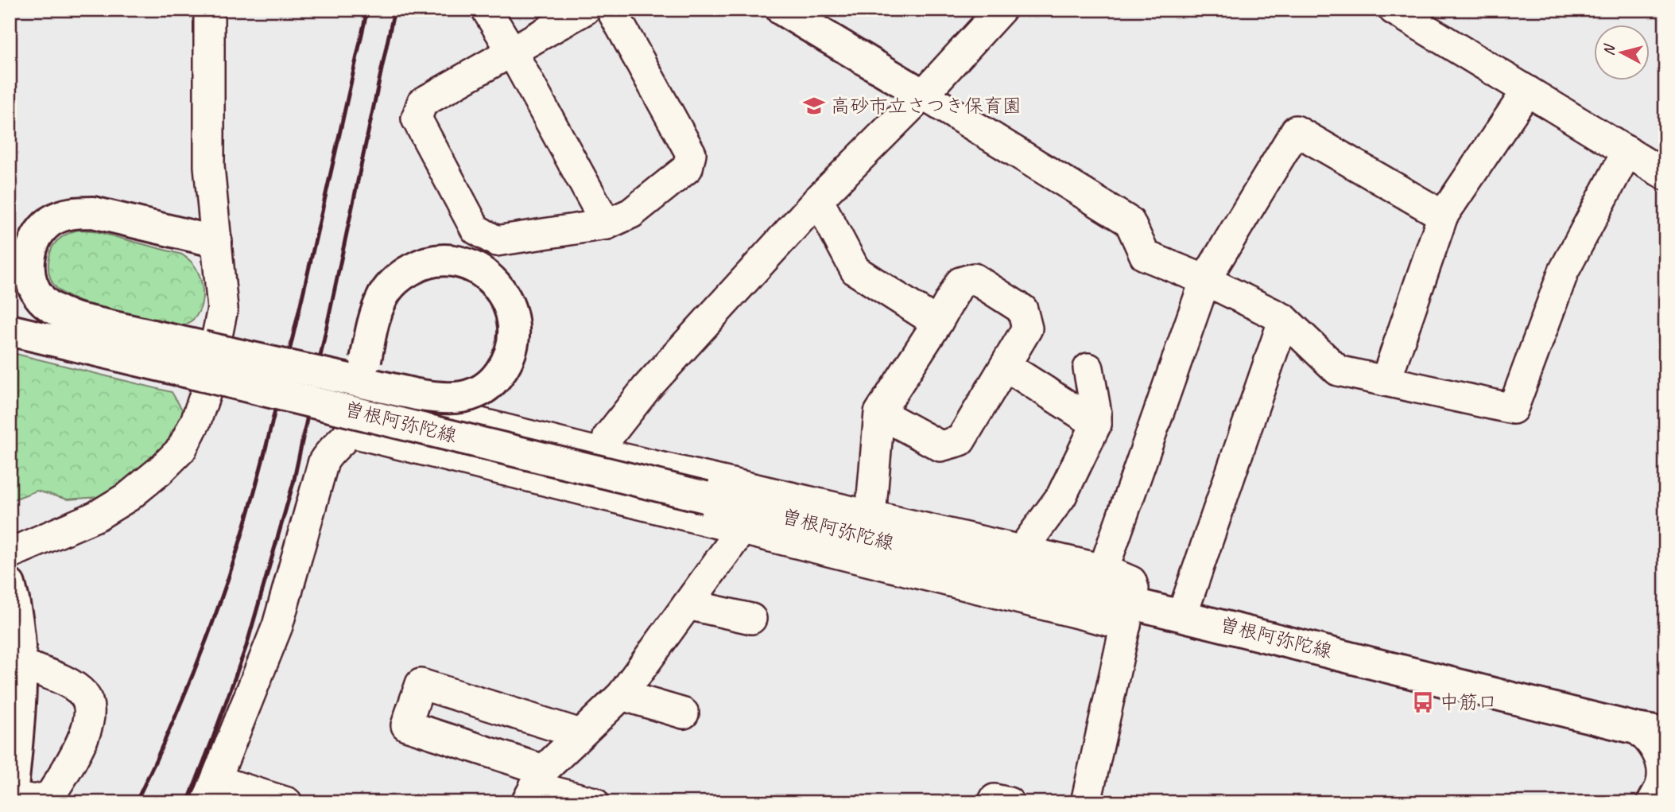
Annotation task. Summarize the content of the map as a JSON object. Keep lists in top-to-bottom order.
{
  "streets": {
    "main road": ["曽根阿弥陀線"]
  },
  "places": {
    "school or university": ["高砂市立さつき保育園"],
    "bus stop": ["中筋口"]
  },
  "north": "left"
}
